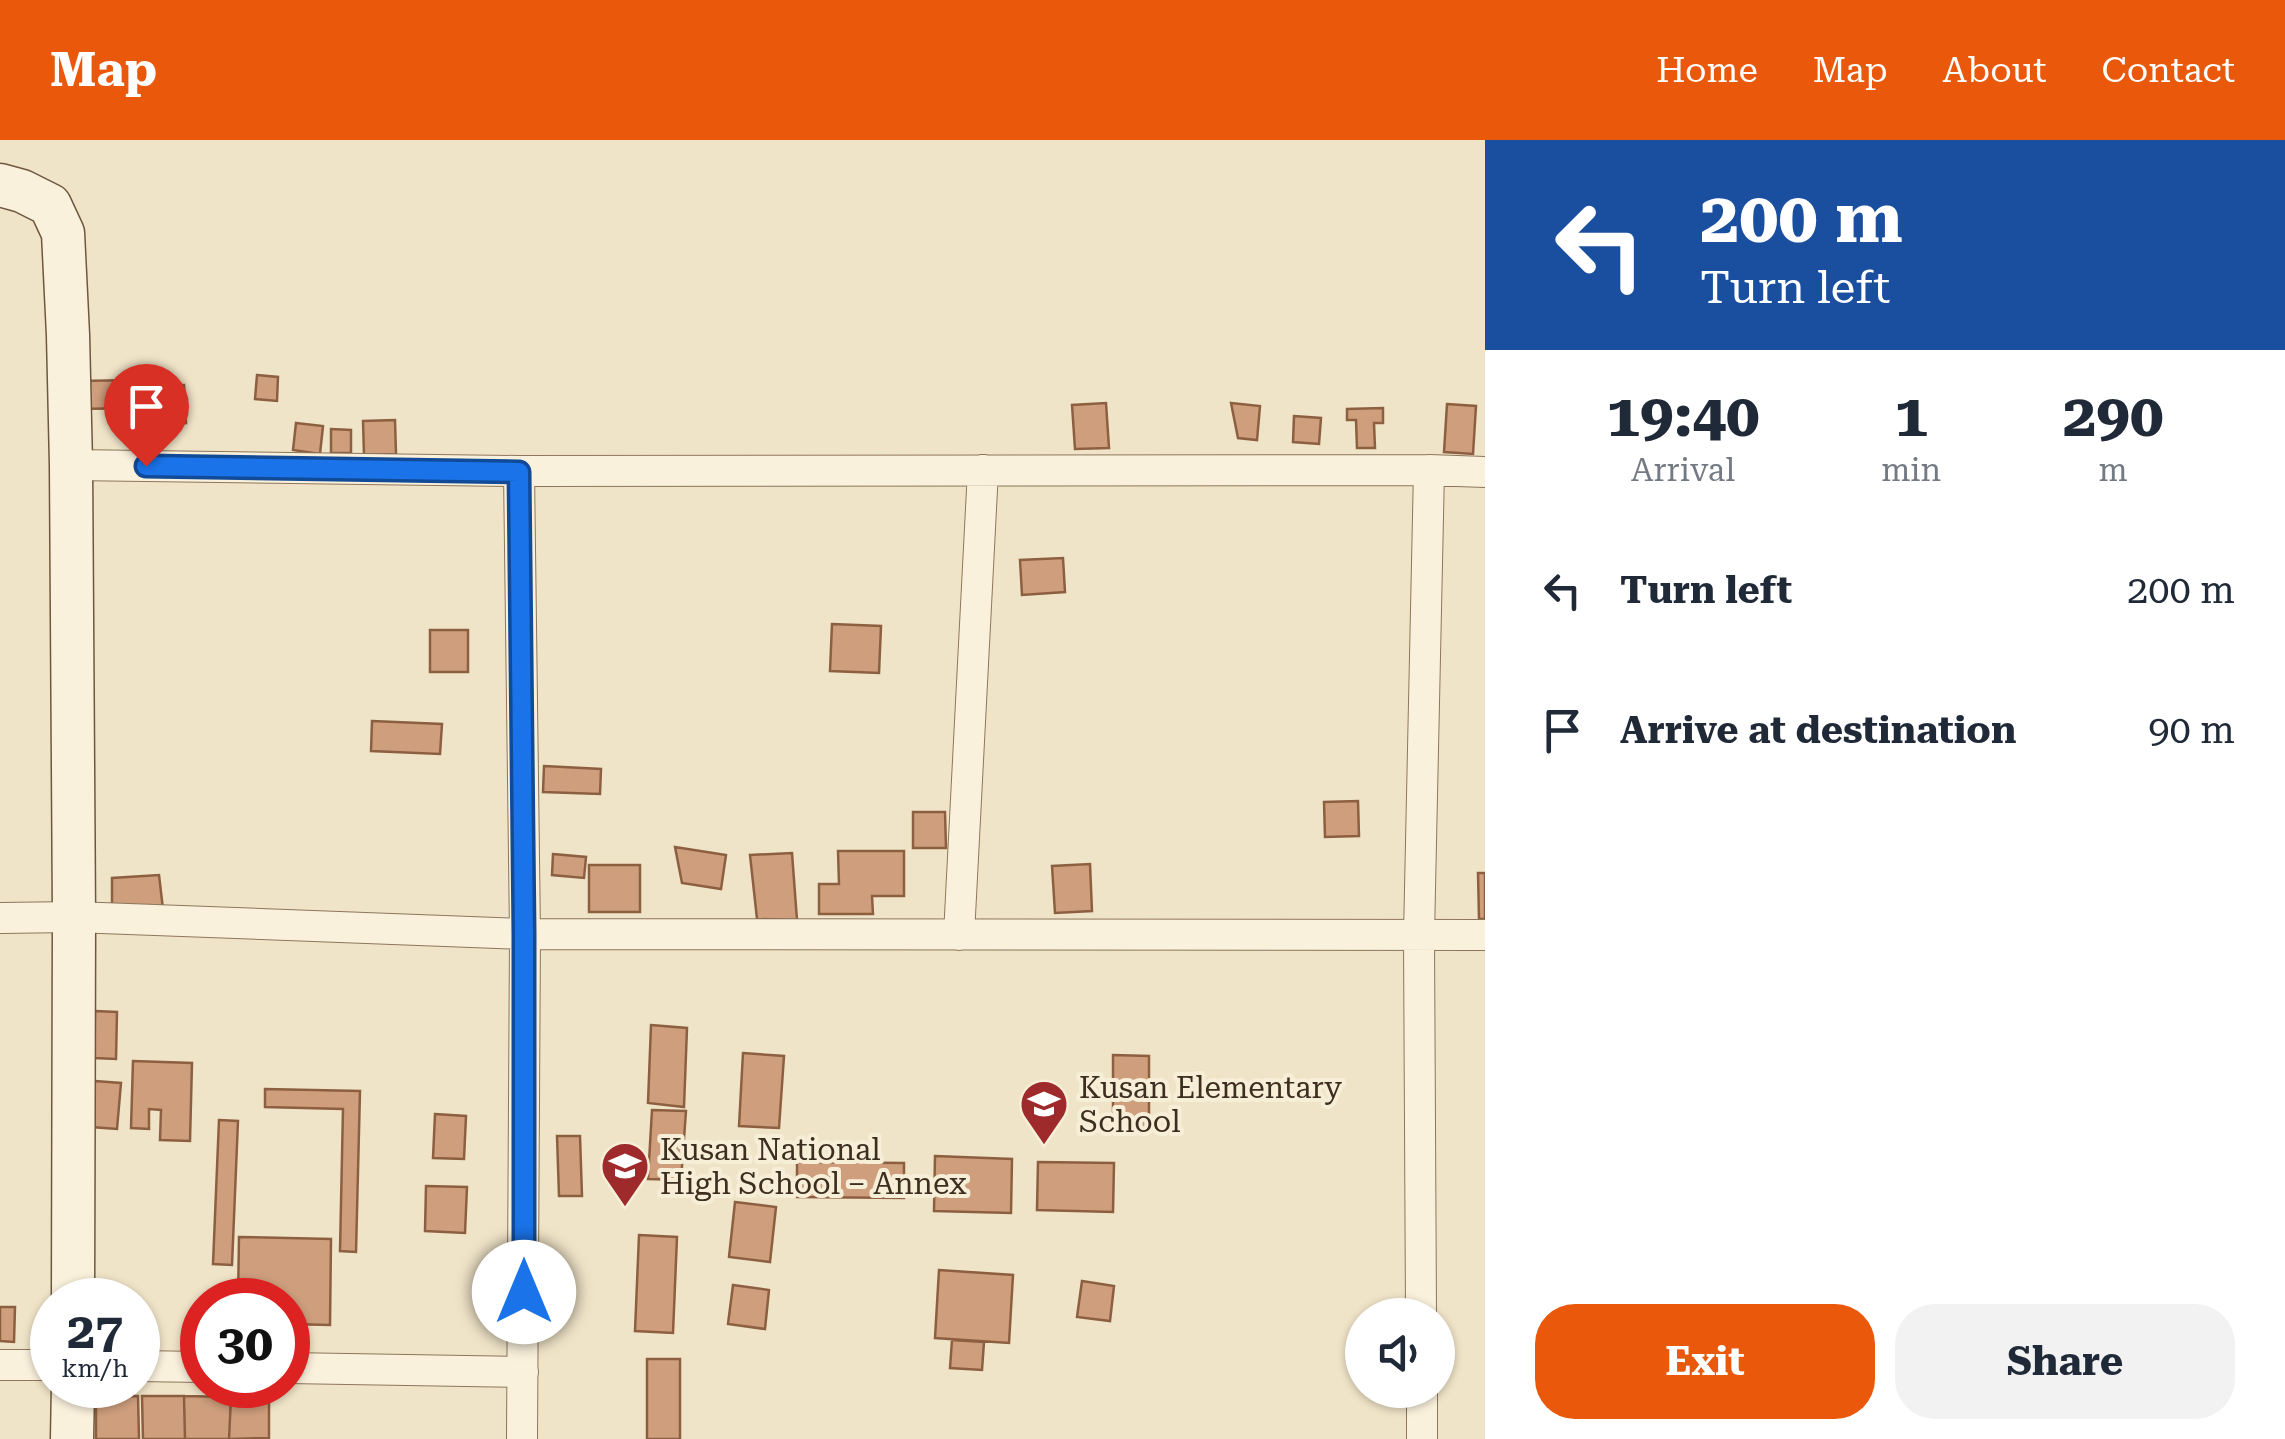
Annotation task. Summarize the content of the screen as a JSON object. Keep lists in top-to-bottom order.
{
  "places": {
    "school or university": ["Kusan Elementary School", "Kusan National High School – Annex"]
  },
  "page": {
    "header": "Map",
    "nav": [
      "Home",
      "Map",
      "About",
      "Contact"
    ],
    "turn": ["200 m", "Turn left"],
    "eta": [
      "19:40",
      "Arrival",
      "1",
      "min",
      "290",
      "m"
    ],
    "list": [
      {
        "name": "Turn left",
        "value": "200 m"
      },
      {
        "name": "Arrive at destination",
        "value": "90 m"
      }
    ],
    "speed": "27 km/h",
    "limit": "30",
    "buttons": ["Exit", "Share"]
  }
}
